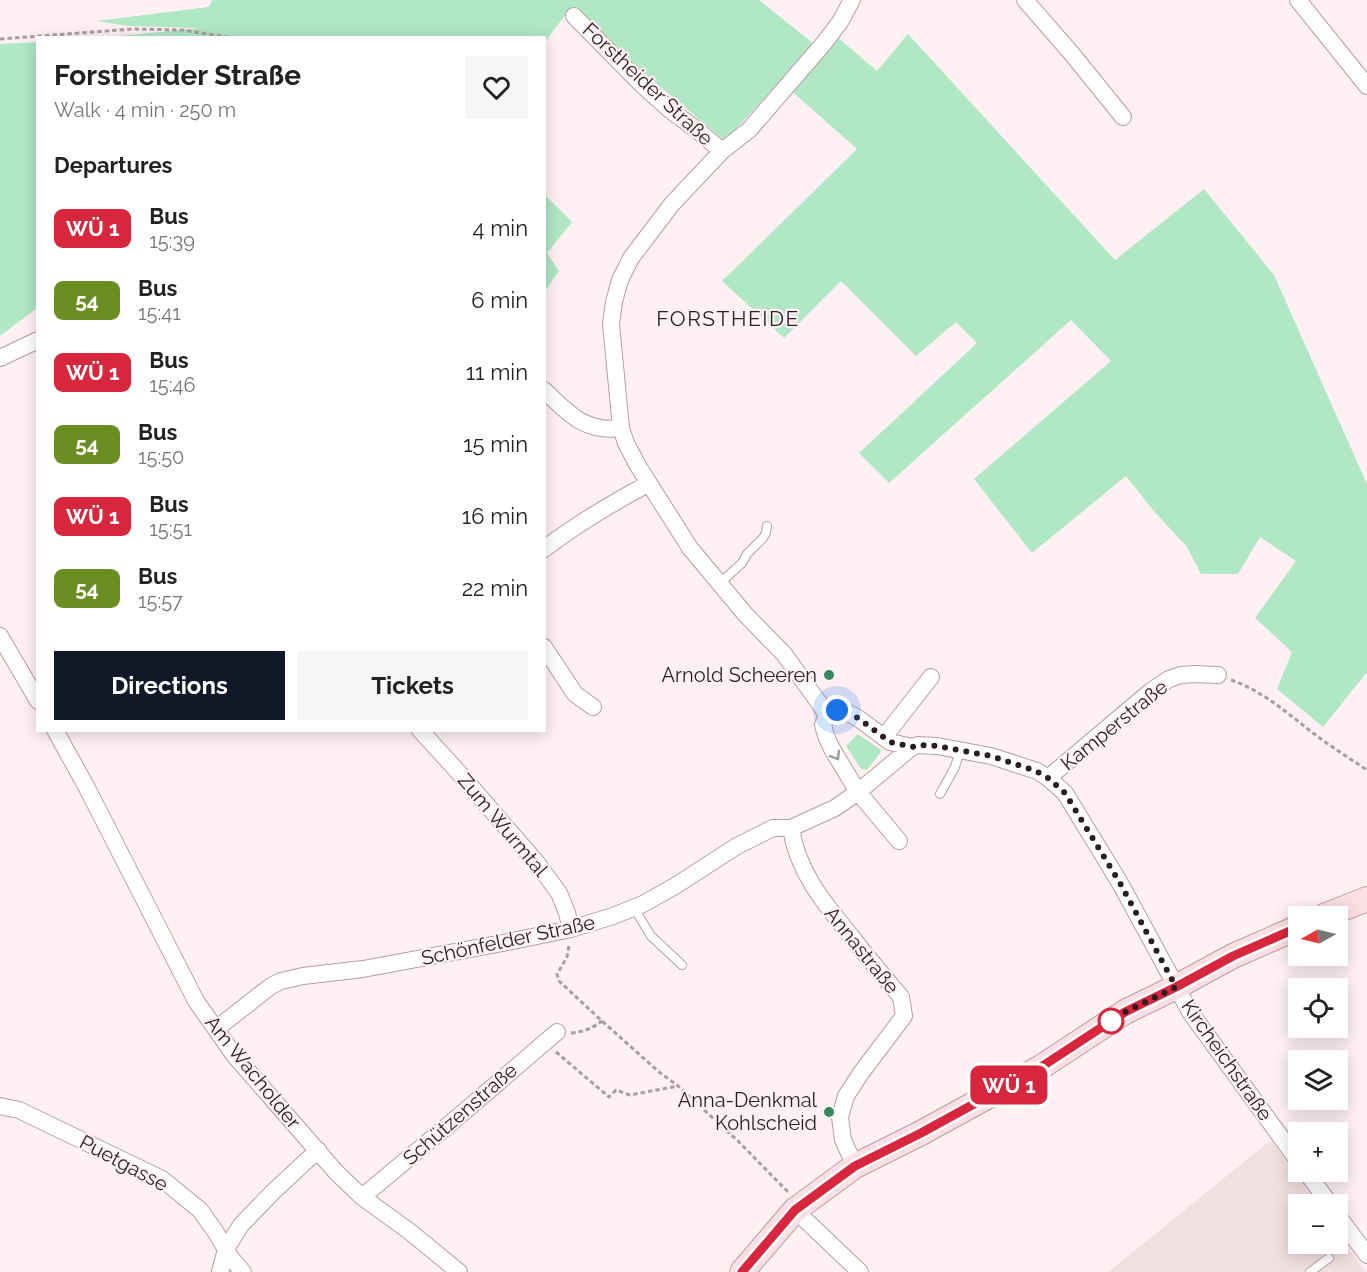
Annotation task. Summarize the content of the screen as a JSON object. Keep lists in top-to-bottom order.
{
  "streets": {
    "street": [
      "Forstheider Straße",
      "Kamperstraße",
      "Zum Wurmtal",
      "Schönfelder Straße",
      "Annastraße",
      "Kircheichstraße",
      "Am Wacholder",
      "Schützenstraße",
      "Puetgasse"
    ]
  },
  "crossings": [
    ["Forstheider Straße", "Schönfelder Straße"],
    ["Zum Wurmtal", "Schönfelder Straße"],
    ["Schönfelder Straße", "Annastraße"],
    ["Schönfelder Straße", "Am Wacholder"],
    ["Am Wacholder", "Schützenstraße"]
  ],
  "districts": ["FORSTHEIDE"],
  "places": ["Arnold Scheeren", "Anna-Denkmal Kohlscheid"],
  "north": "left",
  "page": {
    "on_map": "WÜ 1",
    "heading": [
      ["Forstheider Straße", "Walk · 4 min · 250 m"],
      "Departures"
    ],
    "list": [
      {
        "mark": "WÜ 1",
        "name": "Bus",
        "note": "15:39",
        "value": "4 min"
      },
      {
        "mark": "54",
        "name": "Bus",
        "note": "15:41",
        "value": "6 min"
      },
      {
        "mark": "WÜ 1",
        "name": "Bus",
        "note": "15:46",
        "value": "11 min"
      },
      {
        "mark": "54",
        "name": "Bus",
        "note": "15:50",
        "value": "15 min"
      },
      {
        "mark": "WÜ 1",
        "name": "Bus",
        "note": "15:51",
        "value": "16 min"
      },
      {
        "mark": "54",
        "name": "Bus",
        "note": "15:57",
        "value": "22 min"
      }
    ],
    "buttons": ["Directions", "Tickets"],
    "map_buttons": ["+", "−"]
  }
}
